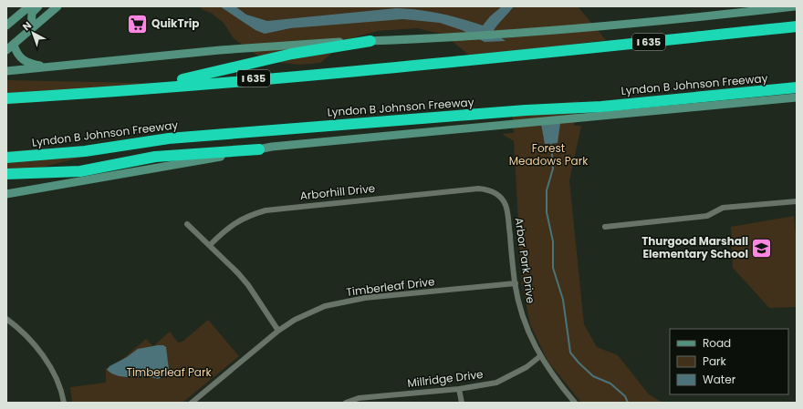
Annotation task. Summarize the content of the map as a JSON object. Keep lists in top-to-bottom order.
{
  "streets": {
    "highway": ["I 635", "Lyndon B Johnson Freeway"],
    "street": [
      "Arborhill Drive",
      "Arbor Park Drive",
      "Timberleaf Drive",
      "Millridge Drive"
    ]
  },
  "crossings": [
    ["Arborhill Drive", "Arbor Park Drive"],
    ["Arbor Park Drive", "Timberleaf Drive"],
    ["Arbor Park Drive", "Millridge Drive"]
  ],
  "parks": ["Forest Meadows Park", "Timberleaf Park"],
  "places": {
    "supermarket": ["QuikTrip"],
    "school or university": ["Thurgood Marshall Elementary School"]
  },
  "legend": ["Road", "Park", "Water"],
  "north": "top left"
}
